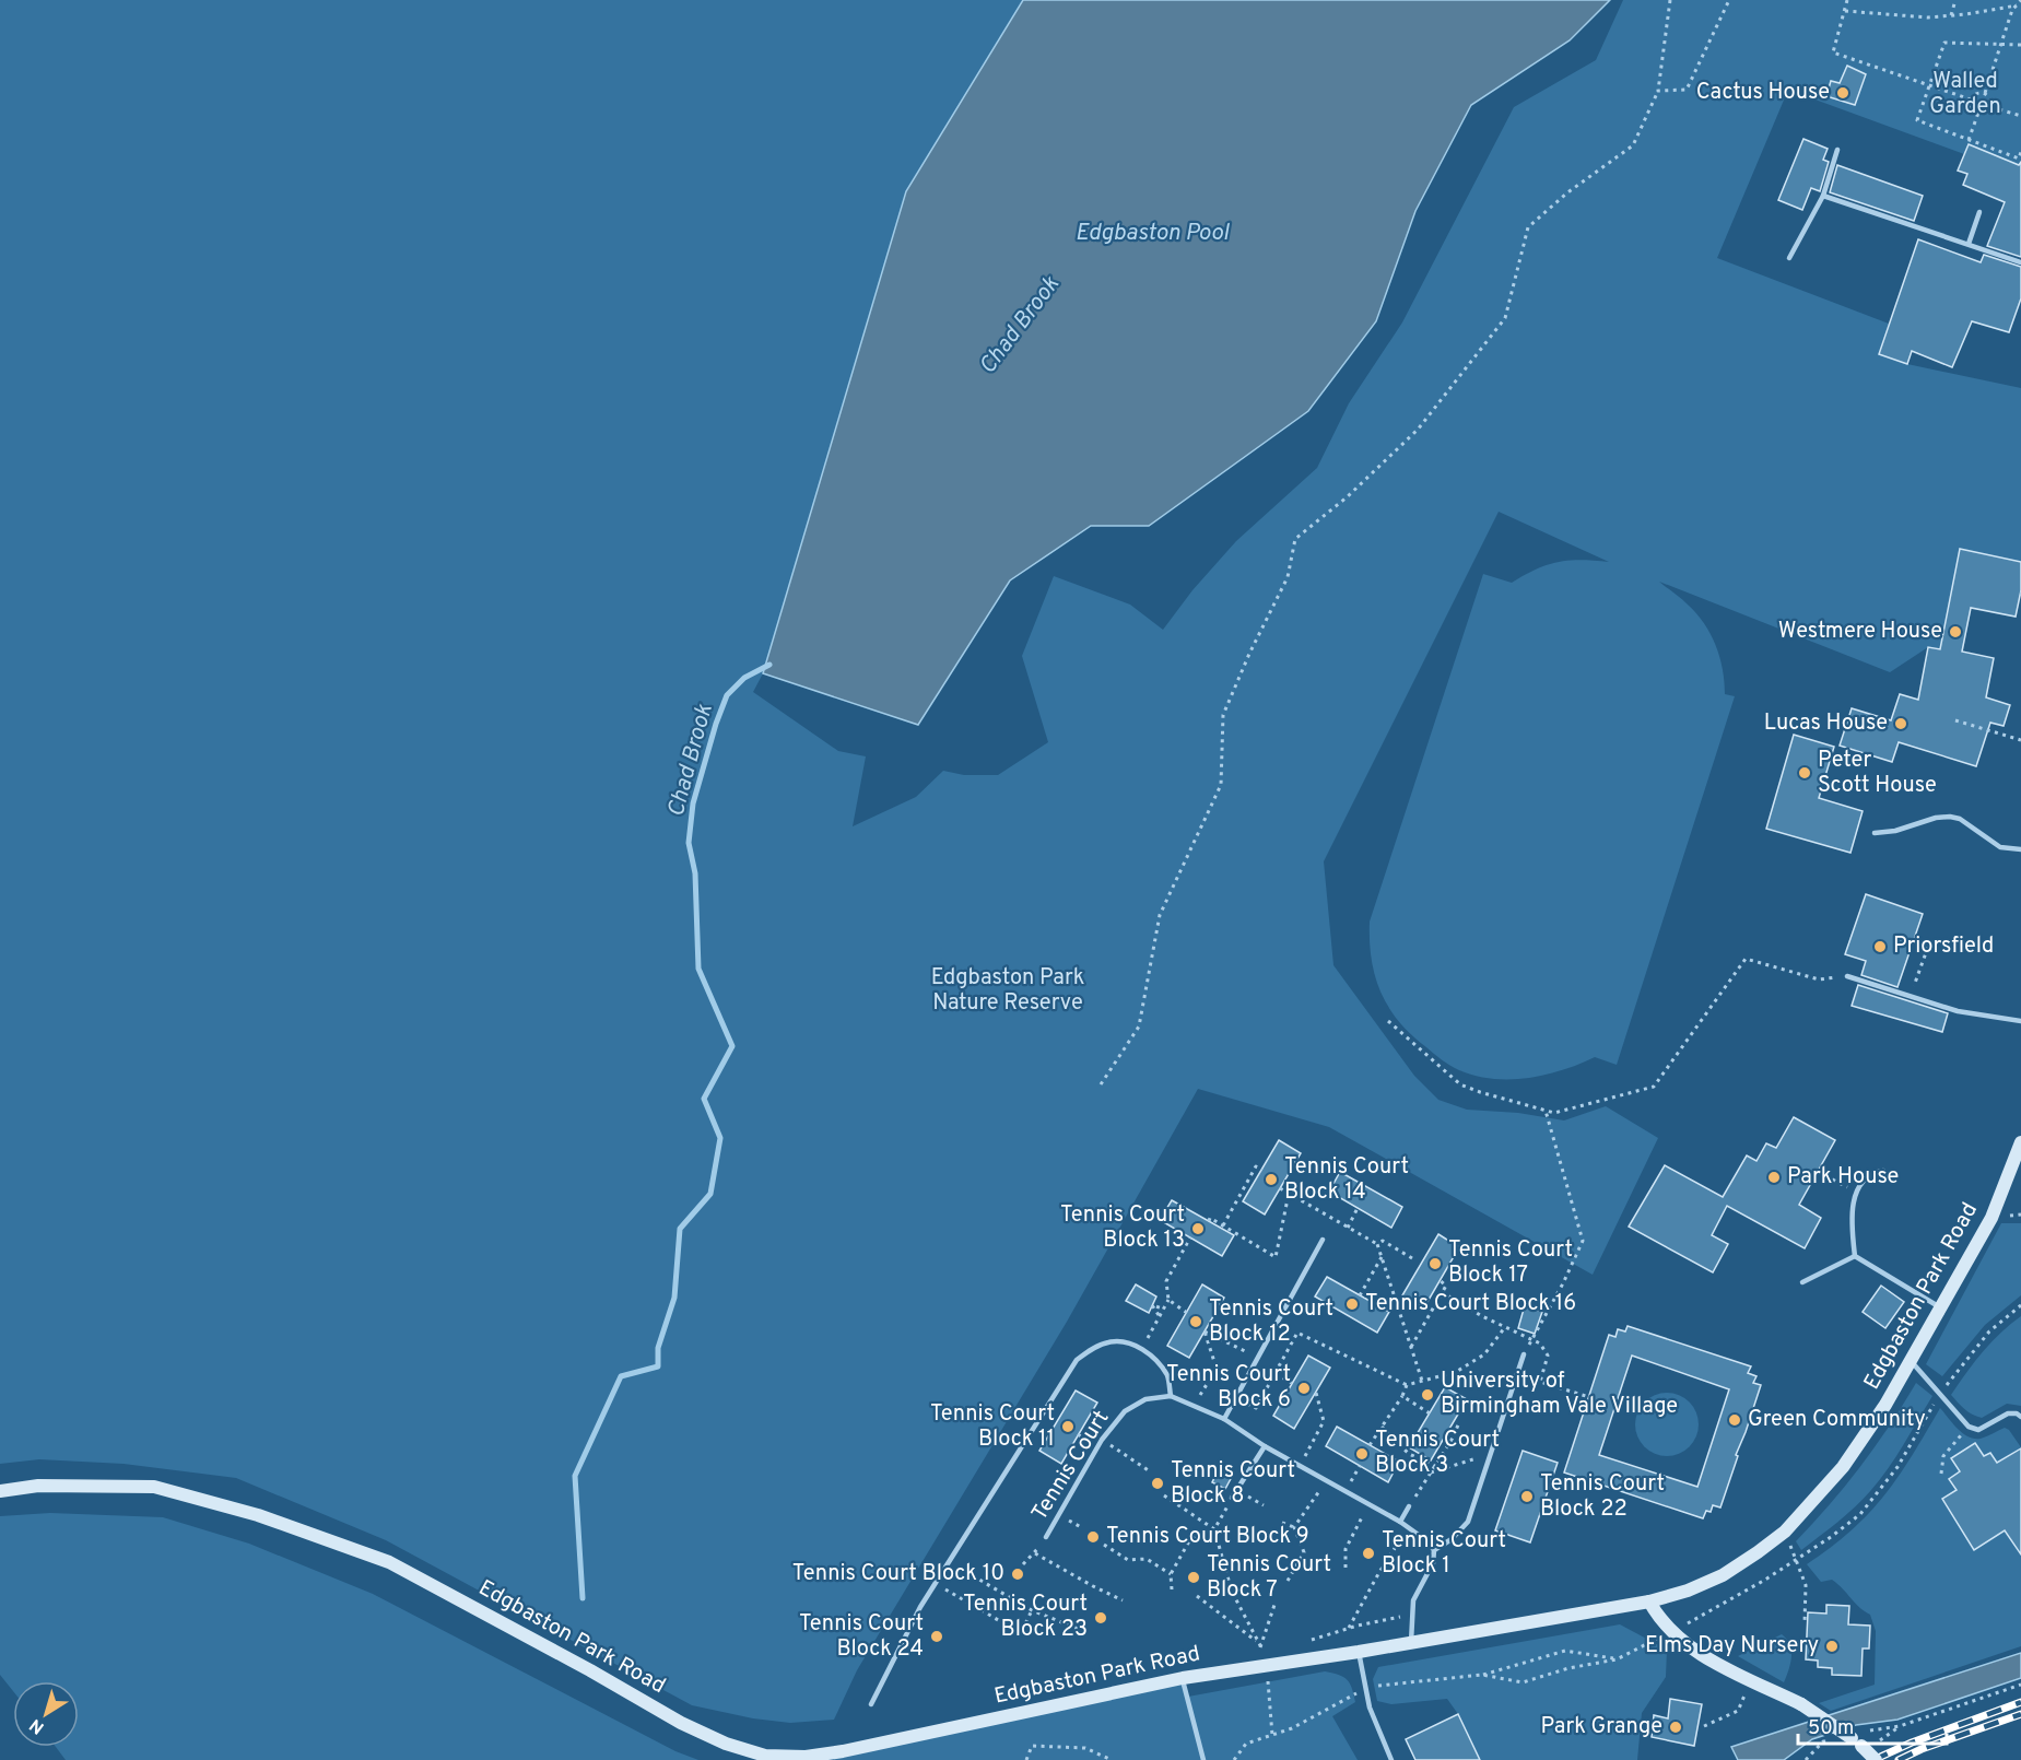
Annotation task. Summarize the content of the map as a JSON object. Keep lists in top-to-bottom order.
{
  "streets": {
    "street": ["Edgbaston Park Road"],
    "lane": ["Tennis Court"]
  },
  "water": ["Edgbaston Pool", "Chad Brook"],
  "parks": ["Walled Garden", "Edgbaston Park Nature Reserve"],
  "places": [
    "Cactus House",
    "Westmere House",
    "Lucas House",
    "Peter Scott House",
    "Priorsfield",
    "Park House",
    "Tennis Court Block 14",
    "Tennis Court Block 13",
    "Tennis Court Block 17",
    "Tennis Court Block 16",
    "Tennis Court Block 12",
    "Tennis Court Block 6",
    "University of Birmingham Vale Village",
    "Green Community",
    "Tennis Court Block 11",
    "Tennis Court Block 3",
    "Tennis Court Block 8",
    "Tennis Court Block 22",
    "Tennis Court Block 9",
    "Tennis Court Block 1",
    "Tennis Court Block 10",
    "Tennis Court Block 7",
    "Tennis Court Block 23",
    "Tennis Court Block 24",
    "Elms Day Nursery",
    "Park Grange"
  ],
  "scale_bar": "50 m",
  "north": "bottom left"
}
